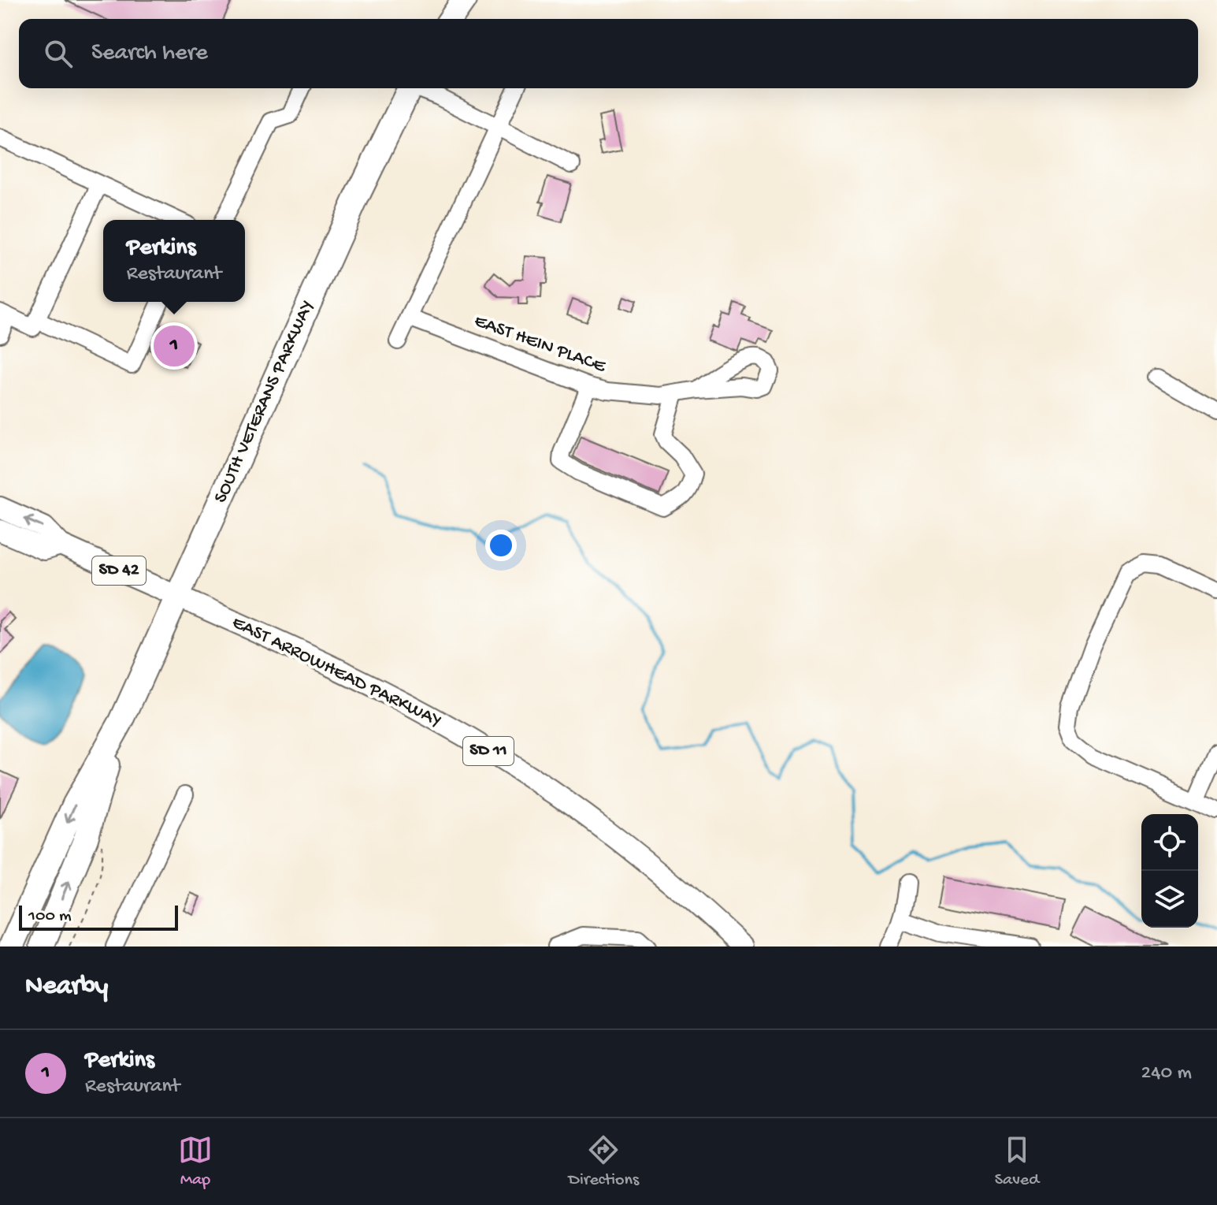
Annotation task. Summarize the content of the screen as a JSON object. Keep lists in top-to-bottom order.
{
  "streets": {
    "highway": ["SOUTH VETERANS PARKWAY"],
    "main road": ["SD 42", "EAST ARROWHEAD PARKWAY", "SD 11"],
    "street": ["EAST HEIN PLACE"]
  },
  "crossings": [
    ["SOUTH VETERANS PARKWAY", "EAST ARROWHEAD PARKWAY"]
  ],
  "scale_bar": "100 m",
  "page": {
    "search": "Search here",
    "popup": ["Perkins", "Restaurant"],
    "pins": "1",
    "scale": "100 m",
    "heading": "Nearby",
    "list": [
      {
        "mark": "1",
        "name": "Perkins",
        "note": "Restaurant",
        "value": "240 m"
      }
    ],
    "nav": ["Map", "Directions", "Saved"]
  }
}
